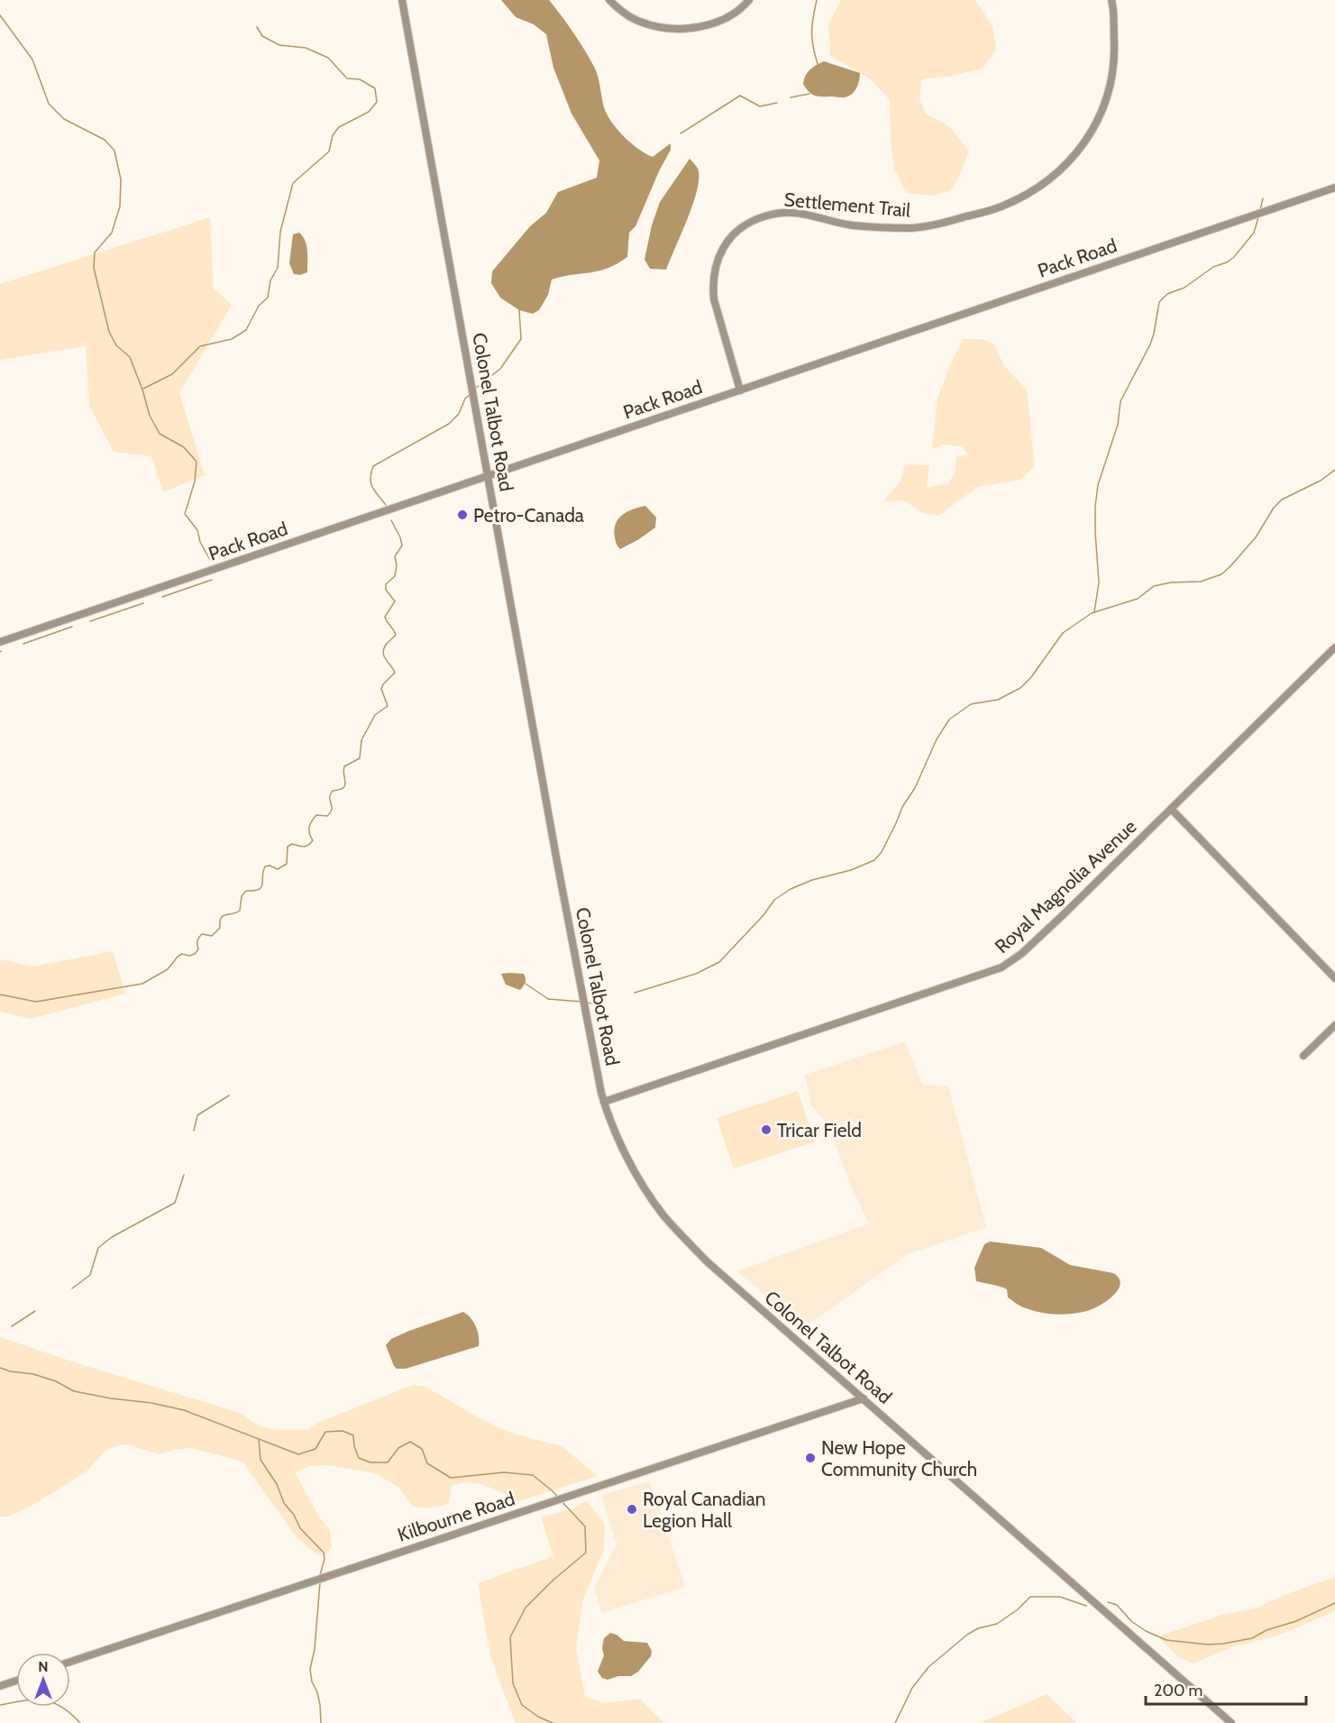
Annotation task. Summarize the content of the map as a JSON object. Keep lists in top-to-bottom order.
{
  "streets": {
    "street": [
      "Settlement Trail",
      "Pack Road",
      "Colonel Talbot Road",
      "Royal Magnolia Avenue",
      "Kilbourne Road"
    ]
  },
  "crossings": [
    ["Settlement Trail", "Pack Road"],
    ["Pack Road", "Colonel Talbot Road"],
    ["Colonel Talbot Road", "Royal Magnolia Avenue"],
    ["Colonel Talbot Road", "Kilbourne Road"]
  ],
  "places": [
    "Petro-Canada",
    "Tricar Field",
    "New Hope Community Church",
    "Royal Canadian Legion Hall"
  ],
  "scale_bar": "200 m",
  "north": "top"
}
